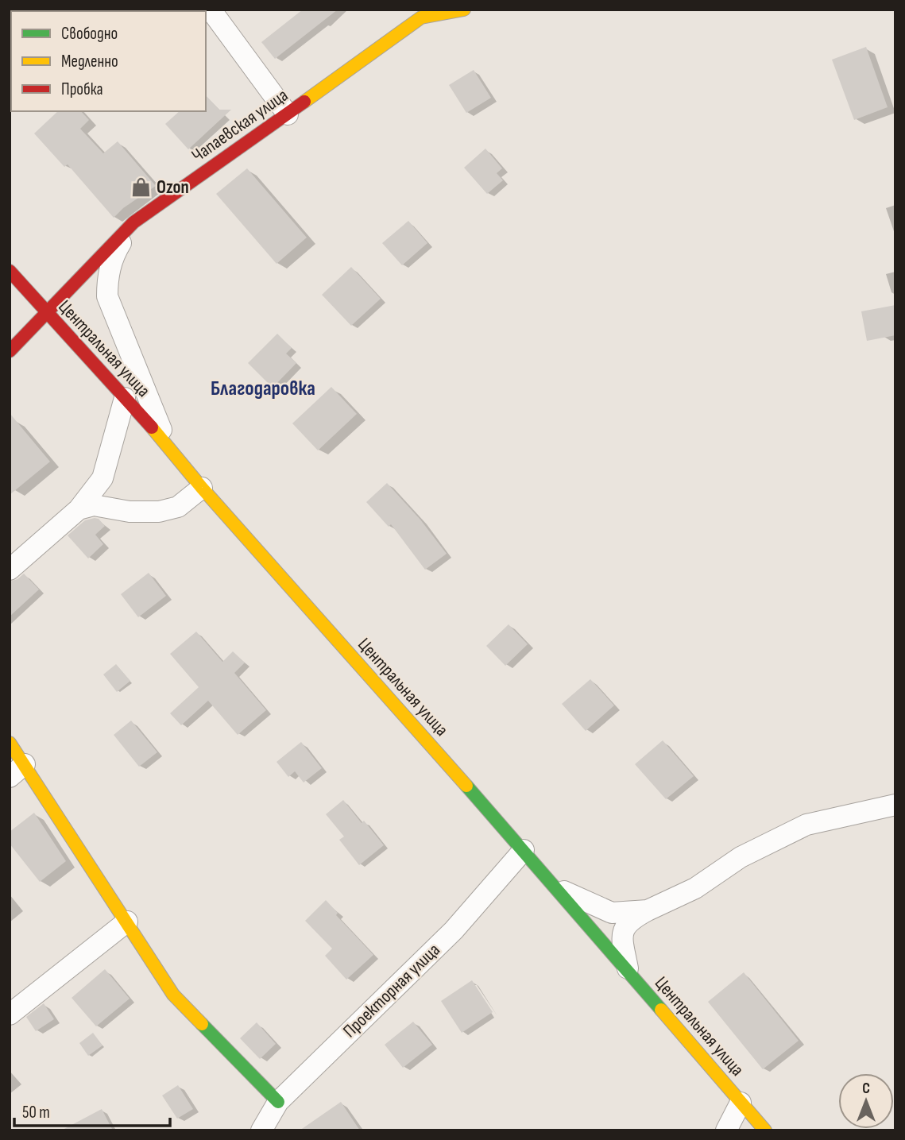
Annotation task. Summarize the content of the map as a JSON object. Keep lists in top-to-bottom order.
{
  "streets": {
    "street": ["Чапаевская улица", "Центральная улица", "Проекторная улица"]
  },
  "crossings": [
    ["Чапаевская улица", "Центральная улица"],
    ["Центральная улица", "Проекторная улица"]
  ],
  "districts": ["Благодаровка"],
  "places": {
    "shop": ["Ozon"]
  },
  "legend": ["Свободно", "Медленно", "Пробка"],
  "scale_bar": "50 m",
  "north": "top"
}
